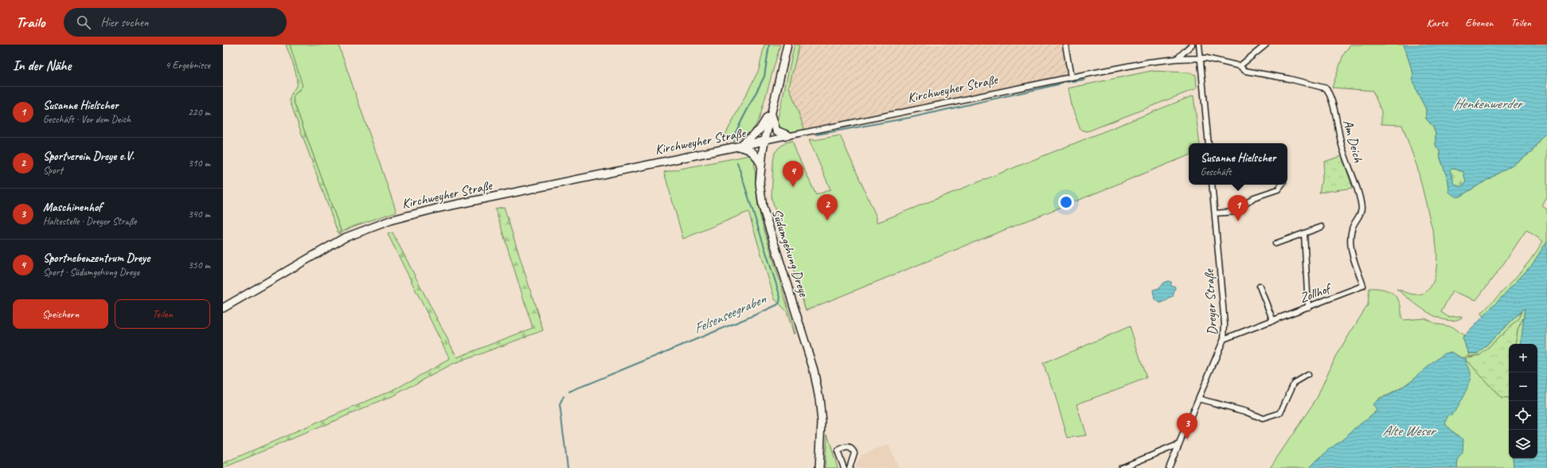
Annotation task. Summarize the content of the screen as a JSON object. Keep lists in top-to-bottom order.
{
  "streets": {
    "main road": ["Kirchweyher Straße", "Südumgehung Dreye"],
    "street": ["Am Deich", "Zollhof", "Dreyer Straße"]
  },
  "crossings": [
    ["Kirchweyher Straße", "Am Deich"],
    ["Kirchweyher Straße", "Südumgehung Dreye"],
    ["Am Deich", "Zollhof"],
    ["Zollhof", "Dreyer Straße"]
  ],
  "water": ["Henkenwerder", "Felsenseegraben", "Alte Weser"],
  "page": {
    "header": "Trailo",
    "search": "Hier suchen",
    "nav": ["Karte", "Ebenen", "Teilen"],
    "heading": ["In der Nähe", "4 Ergebnisse"],
    "list": [
      {
        "mark": "1",
        "name": "Susanne Hielscher",
        "note": "Geschäft · Vor dem Deich",
        "value": "220 m"
      },
      {
        "mark": "2",
        "name": "Sportverein Dreye e.V.",
        "note": "Sport",
        "value": "310 m"
      },
      {
        "mark": "3",
        "name": "Maschinenhof",
        "note": "Haltestelle · Dreyer Straße",
        "value": "340 m"
      },
      {
        "mark": "4",
        "name": "Sportnebenzentrum Dreye",
        "note": "Sport · Südumgehung Dreye",
        "value": "350 m"
      }
    ],
    "popup": ["Susanne Hielscher", "Geschäft"],
    "pins": [
      "4",
      "2",
      "1",
      "3"
    ],
    "buttons": ["Speichern", "Teilen"],
    "map_buttons": ["+", "−"]
  }
}
